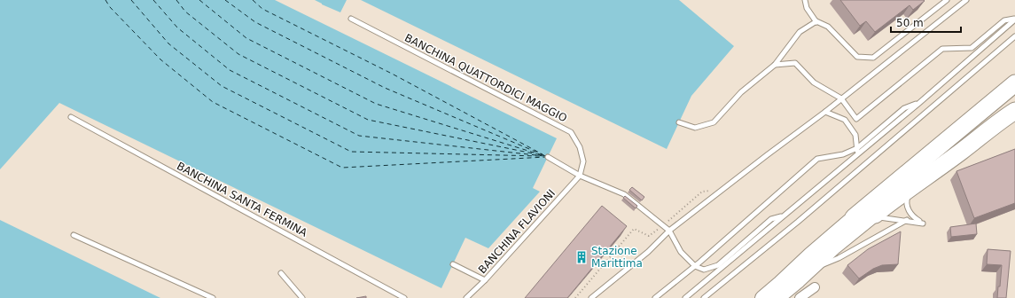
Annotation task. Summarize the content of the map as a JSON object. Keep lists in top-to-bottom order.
{
  "streets": {
    "lane": ["BANCHINA QUATTORDICI MAGGIO", "BANCHINA SANTA FERMINA", "BANCHINA FLAVIONI"]
  },
  "crossings": [
    ["BANCHINA QUATTORDICI MAGGIO", "BANCHINA FLAVIONI"]
  ],
  "places": {
    "building": ["Stazione Marittima"]
  },
  "scale_bar": "50 m"
}
